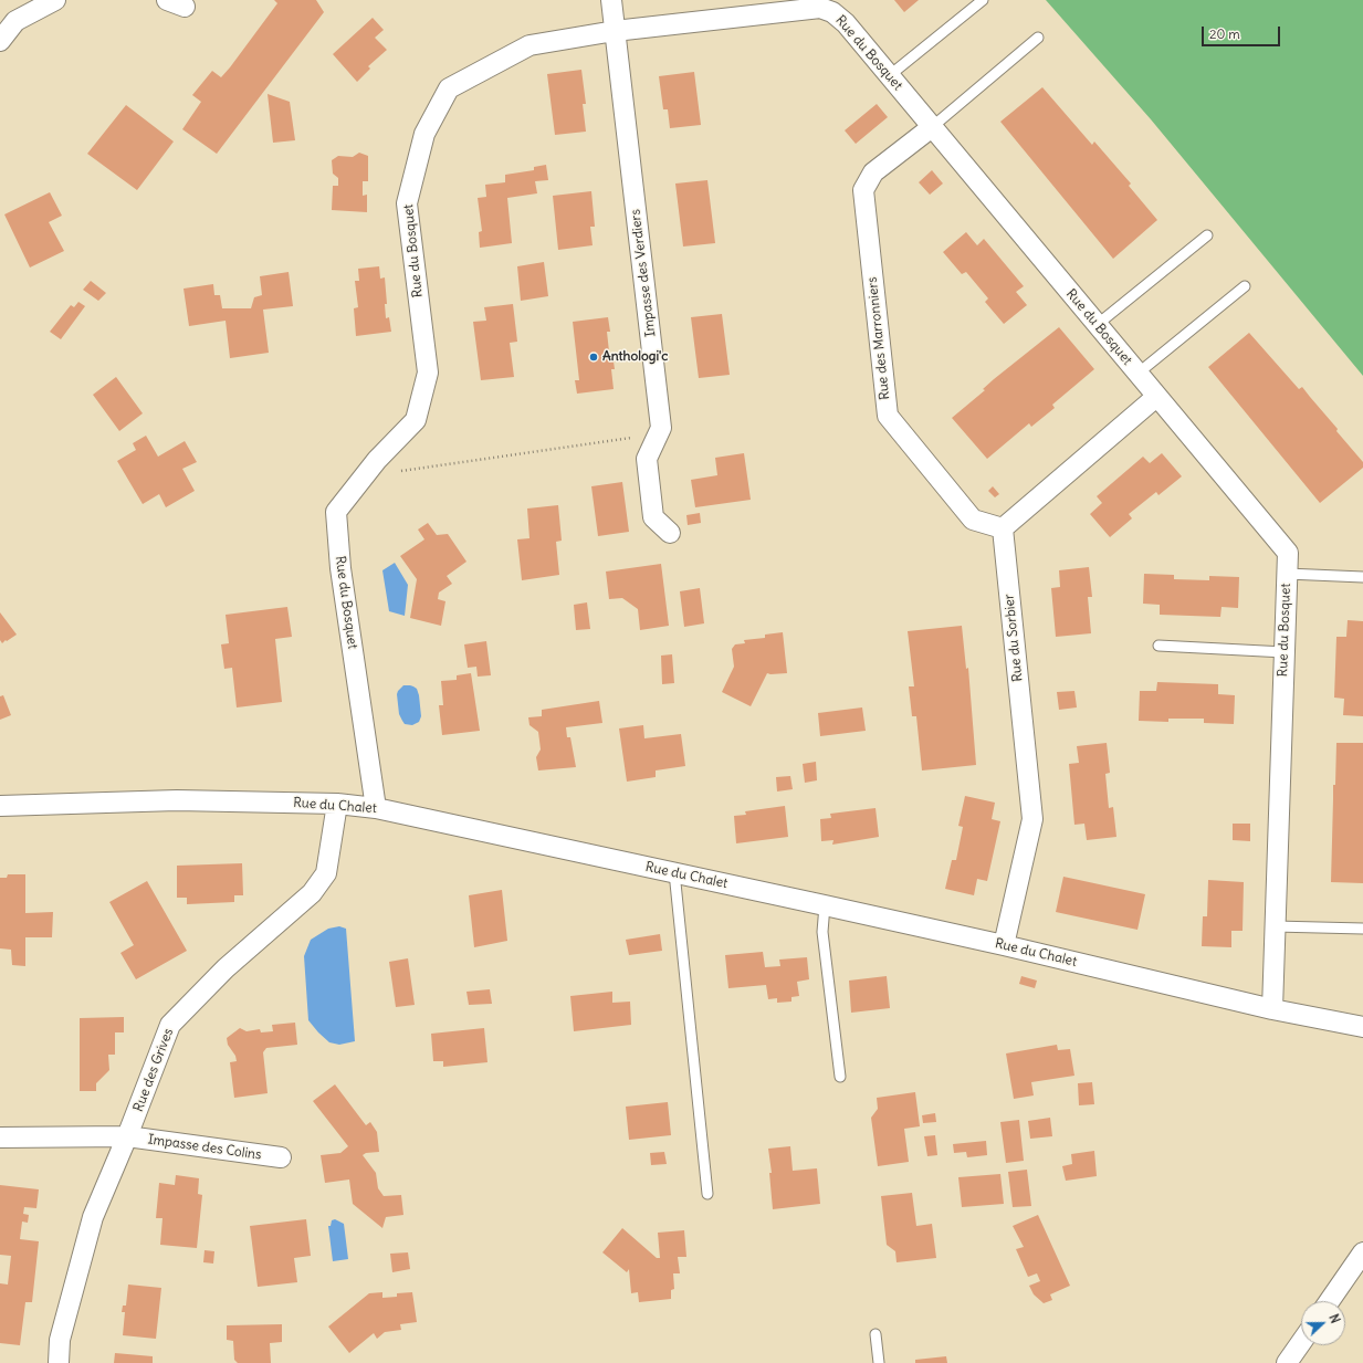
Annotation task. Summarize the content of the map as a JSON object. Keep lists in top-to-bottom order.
{
  "streets": {
    "street": [
      "Rue du Bosquet",
      "Impasse des Verdiers",
      "Rue des Marronniers",
      "Rue du Sorbier",
      "Rue du Chalet",
      "Rue des Grives",
      "Impasse des Colins"
    ]
  },
  "crossings": [
    ["Rue du Bosquet", "Impasse des Verdiers"],
    ["Rue du Bosquet", "Rue des Marronniers"],
    ["Rue du Bosquet", "Rue du Chalet"],
    ["Rue des Marronniers", "Rue du Sorbier"],
    ["Rue du Sorbier", "Rue du Chalet"],
    ["Rue du Chalet", "Rue des Grives"],
    ["Rue des Grives", "Impasse des Colins"]
  ],
  "places": ["Anthologi'c"],
  "scale_bar": "20 m",
  "north": "right"
}
